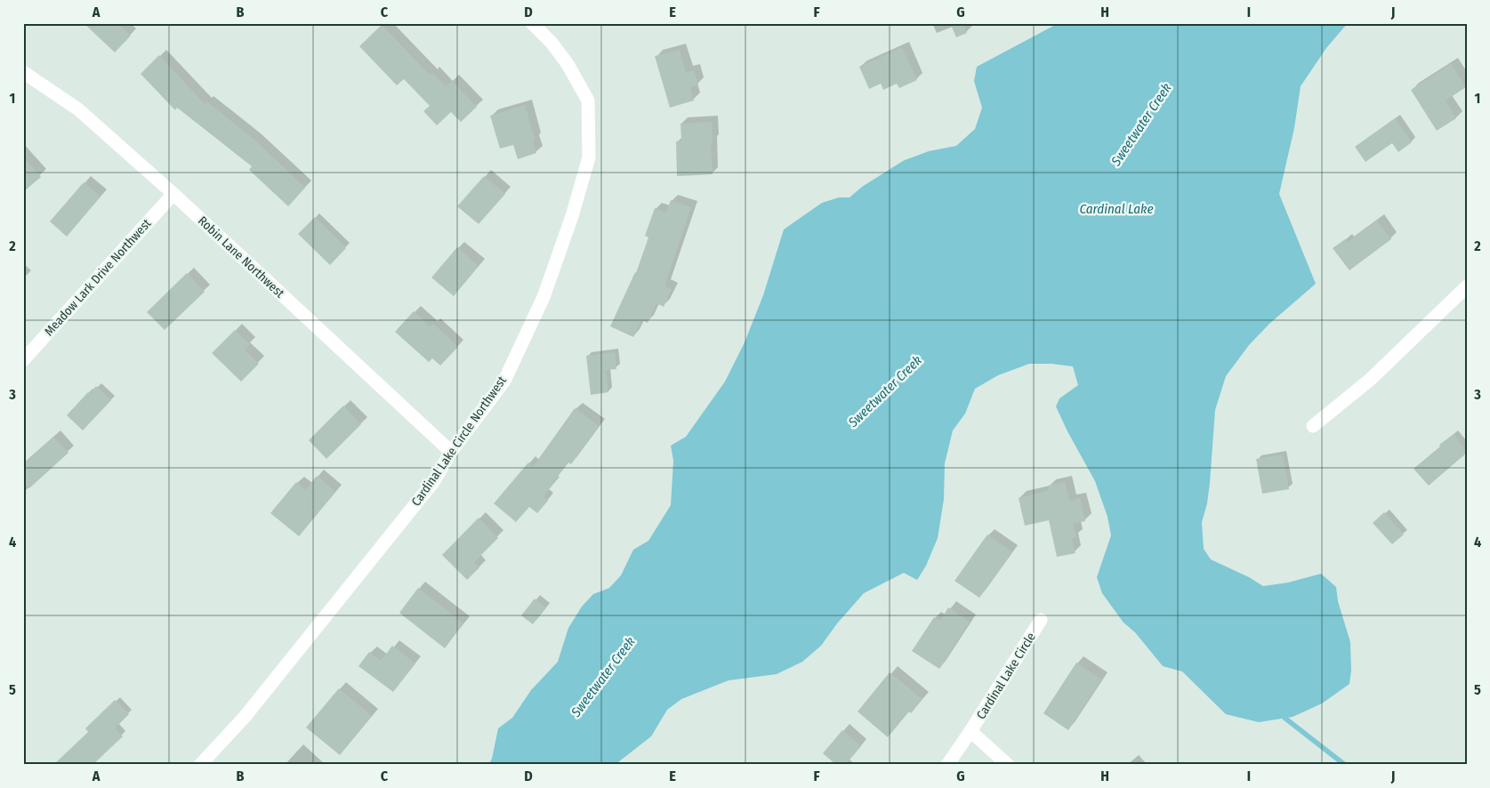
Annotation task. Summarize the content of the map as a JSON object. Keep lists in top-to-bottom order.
{
  "streets": {
    "street": [
      "Robin Lane Northwest",
      "Meadow Lark Drive Northwest",
      "Cardinal Lake Circle Northwest",
      "Cardinal Lake Circle"
    ]
  },
  "crossings": [
    ["Robin Lane Northwest", "Meadow Lark Drive Northwest"],
    ["Robin Lane Northwest", "Cardinal Lake Circle Northwest"]
  ],
  "water": ["Sweetwater Creek", "Cardinal Lake"],
  "grid": {
    "columns": [
      "A",
      "B",
      "C",
      "D",
      "E",
      "F",
      "G",
      "H",
      "I",
      "J"
    ],
    "rows": [
      "1",
      "2",
      "3",
      "4",
      "5"
    ]
  }
}
